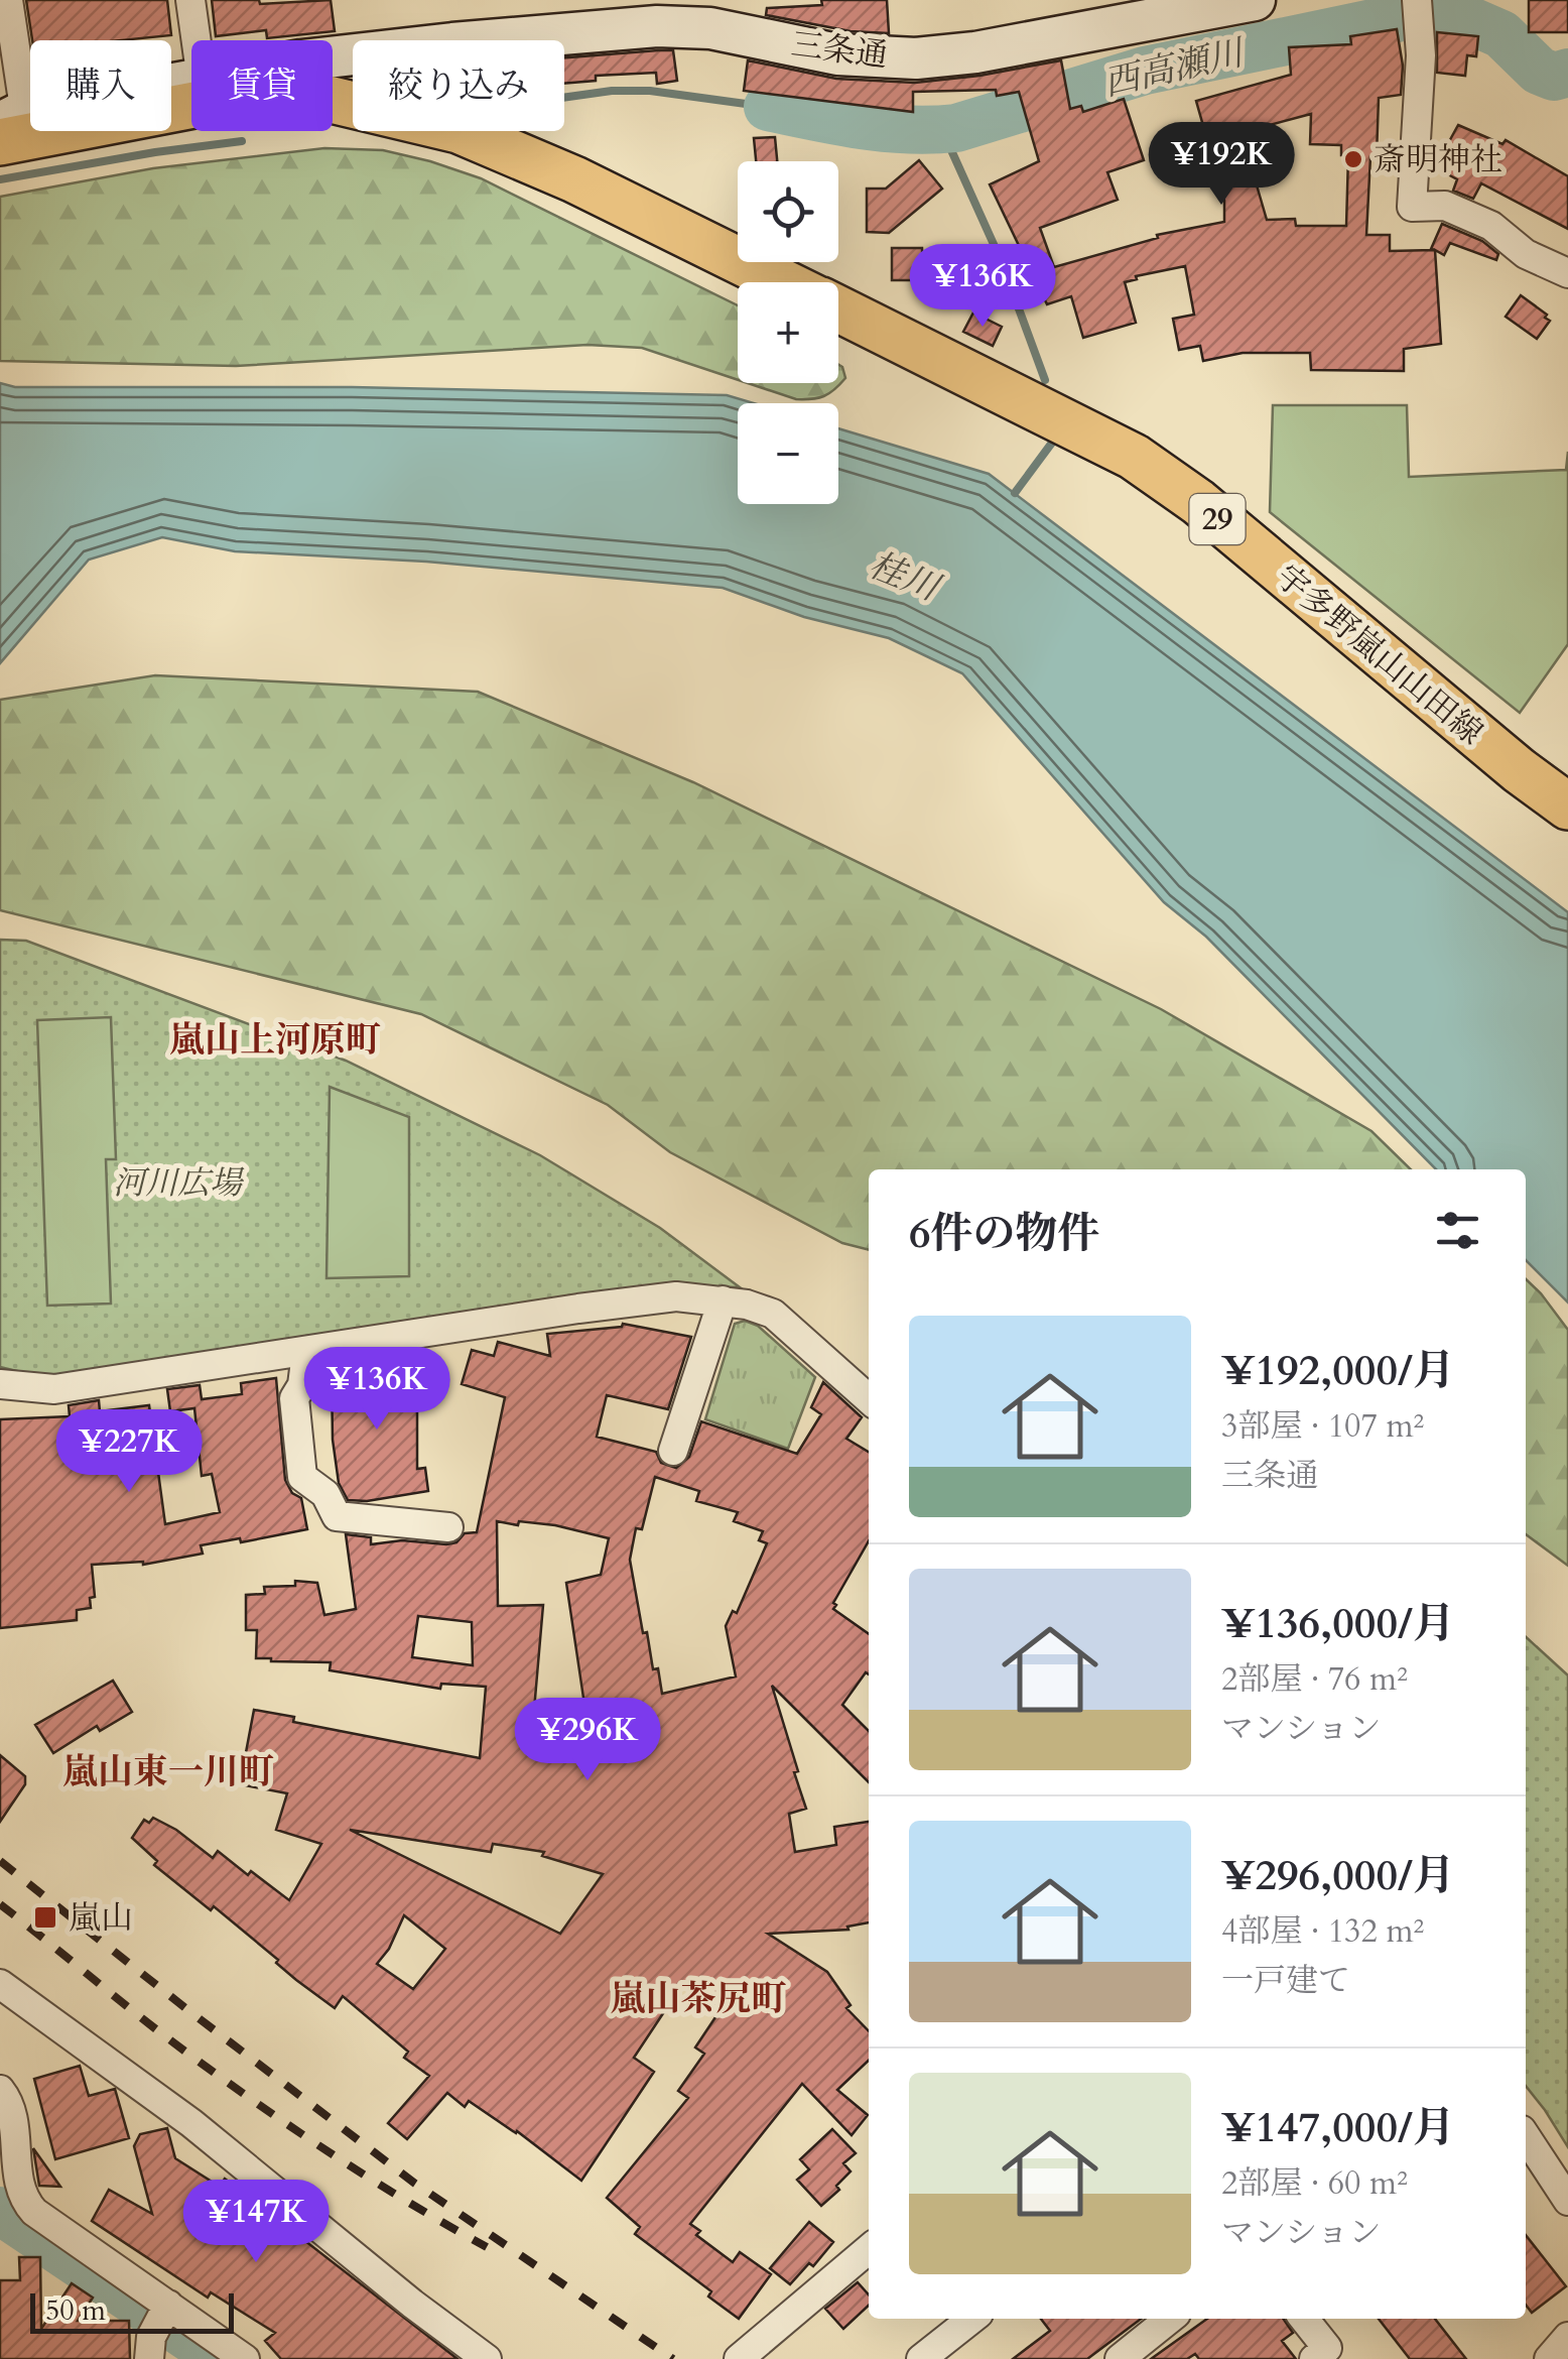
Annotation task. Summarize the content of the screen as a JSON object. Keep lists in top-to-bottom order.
{
  "streets": {
    "main road": ["三条通", "29", "宇多野嵐山山田線"]
  },
  "districts": ["嵐山上河原町", "嵐山東一川町", "嵐山茶尻町"],
  "water": ["西高瀬川", "桂川"],
  "parks": ["河川広場"],
  "places": {
    "other": ["斎明神社"],
    "transit": ["嵐山"]
  },
  "scale_bar": "50 m",
  "page": {
    "chip": ["購入", "賃貸", "絞り込み"],
    "price": [
      "¥192K",
      "¥136K",
      "¥136K",
      "¥227K",
      "¥296K",
      "¥147K"
    ],
    "map_buttons": ["+", "−"],
    "heading": "6件の物件",
    "list": [
      {
        "name": "¥192,000/月",
        "note": "3部屋 · 107 m² · 三条通"
      },
      {
        "name": "¥136,000/月",
        "note": "2部屋 · 76 m² · マンション"
      },
      {
        "name": "¥296,000/月",
        "note": "4部屋 · 132 m² · 一戸建て"
      },
      {
        "name": "¥147,000/月",
        "note": "2部屋 · 60 m² · マンション"
      }
    ],
    "scale": "50 m"
  }
}
